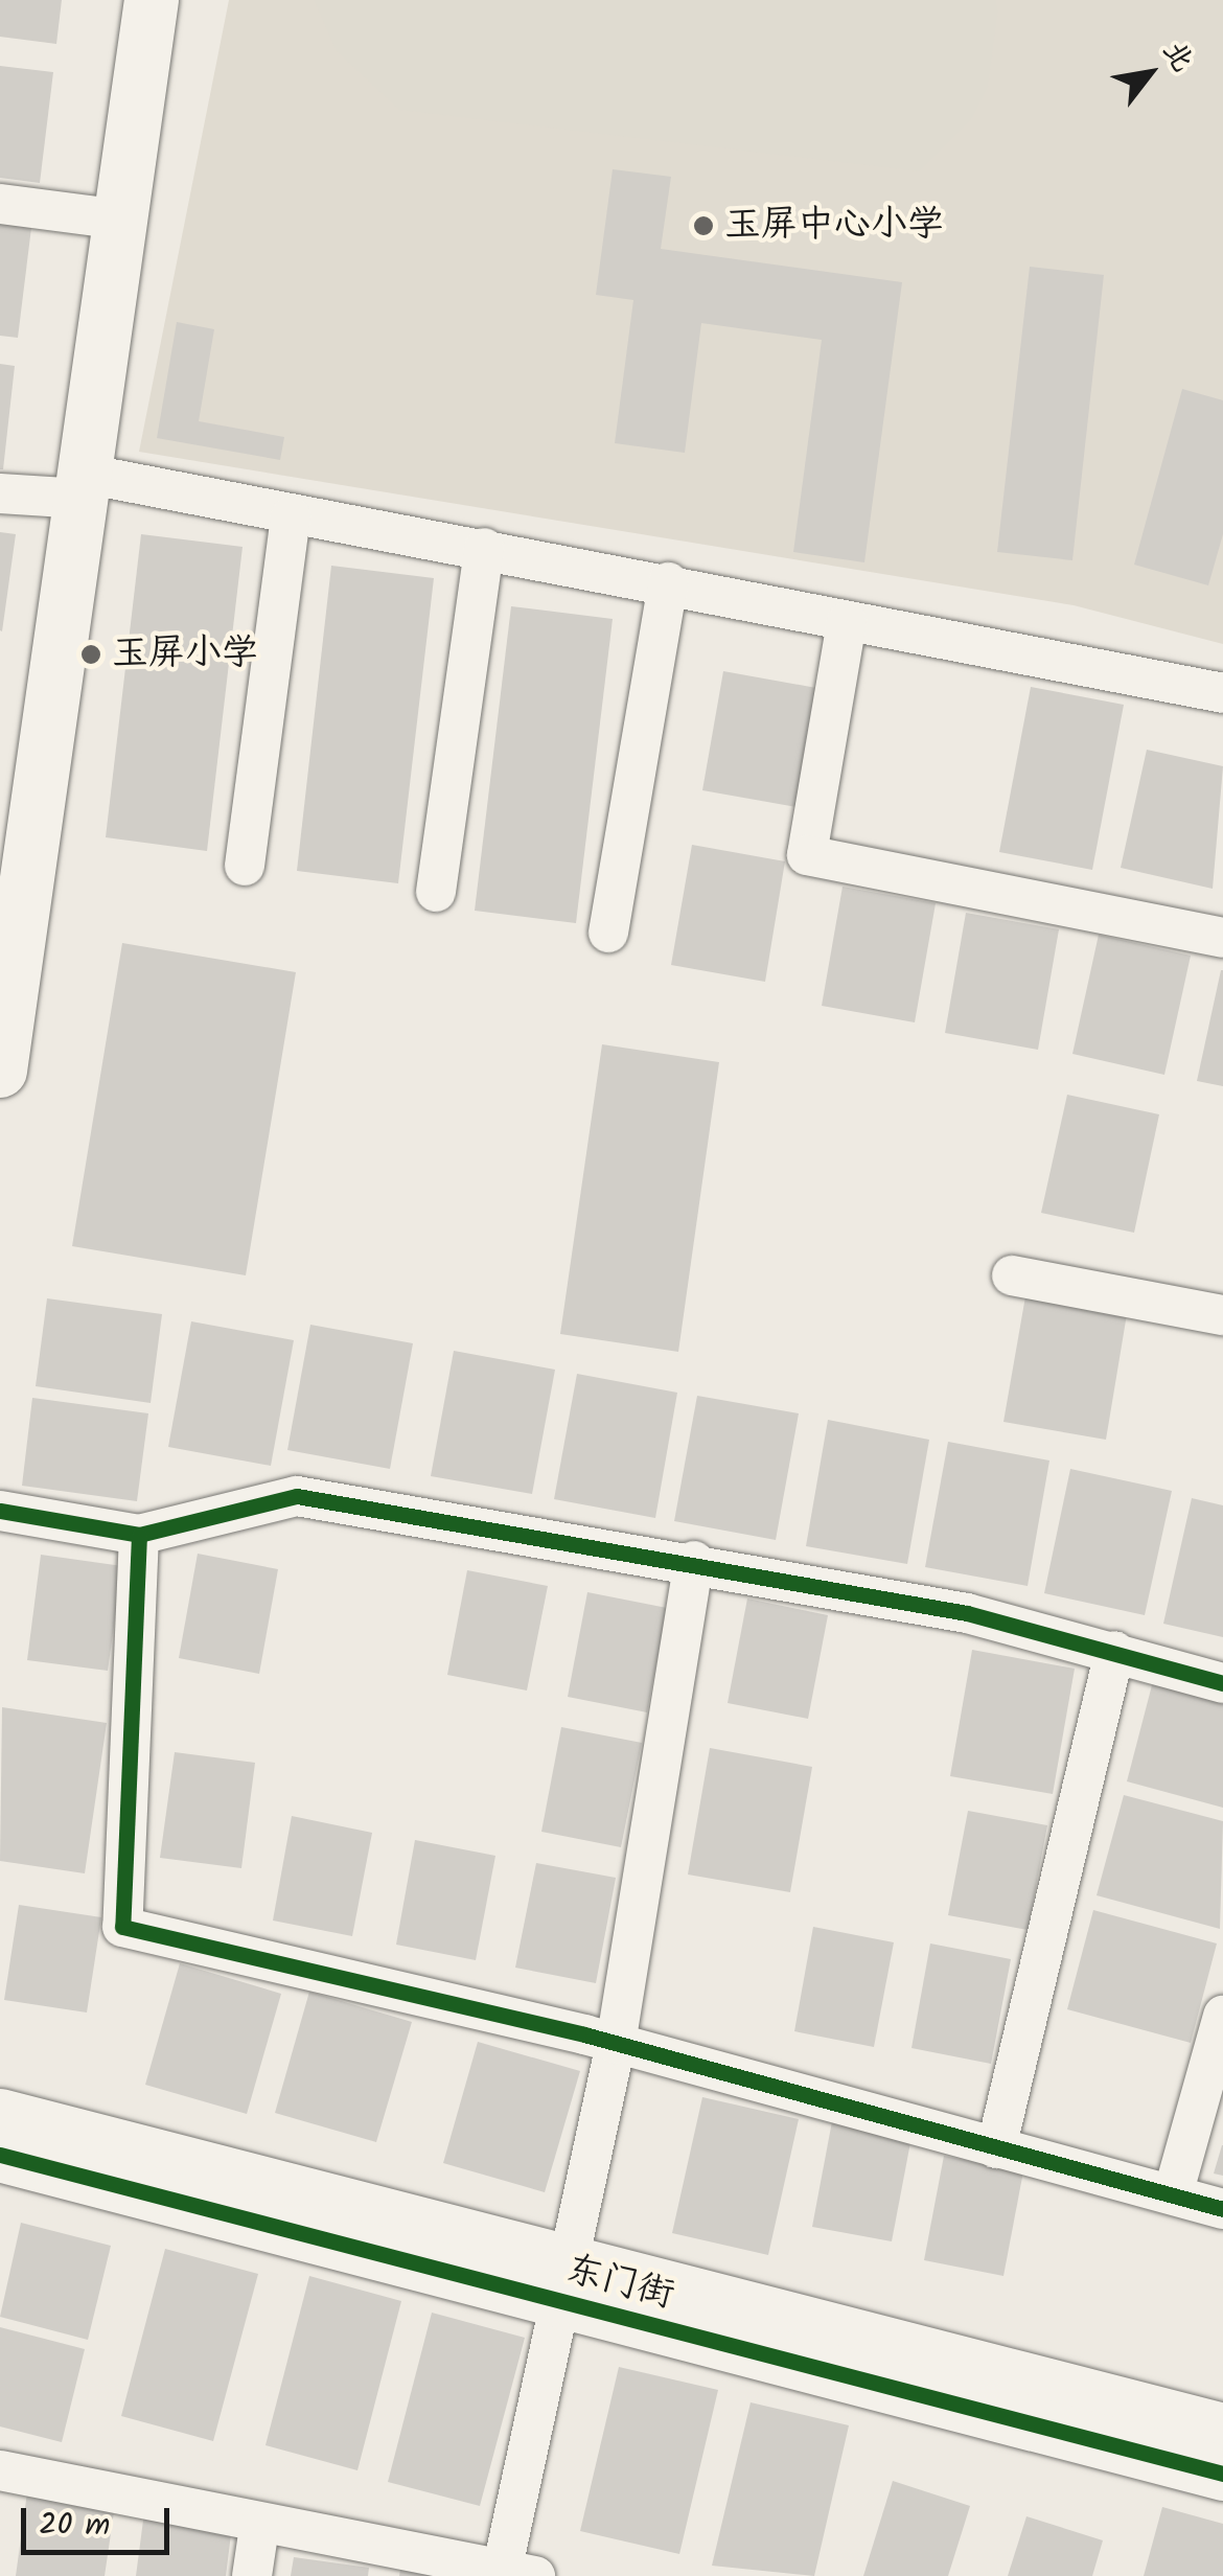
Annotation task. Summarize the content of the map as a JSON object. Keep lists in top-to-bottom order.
{
  "streets": {
    "street": ["东门街"]
  },
  "places": ["玉屏中心小学", "玉屏小学"],
  "scale_bar": "20 m",
  "north": "top right"
}
